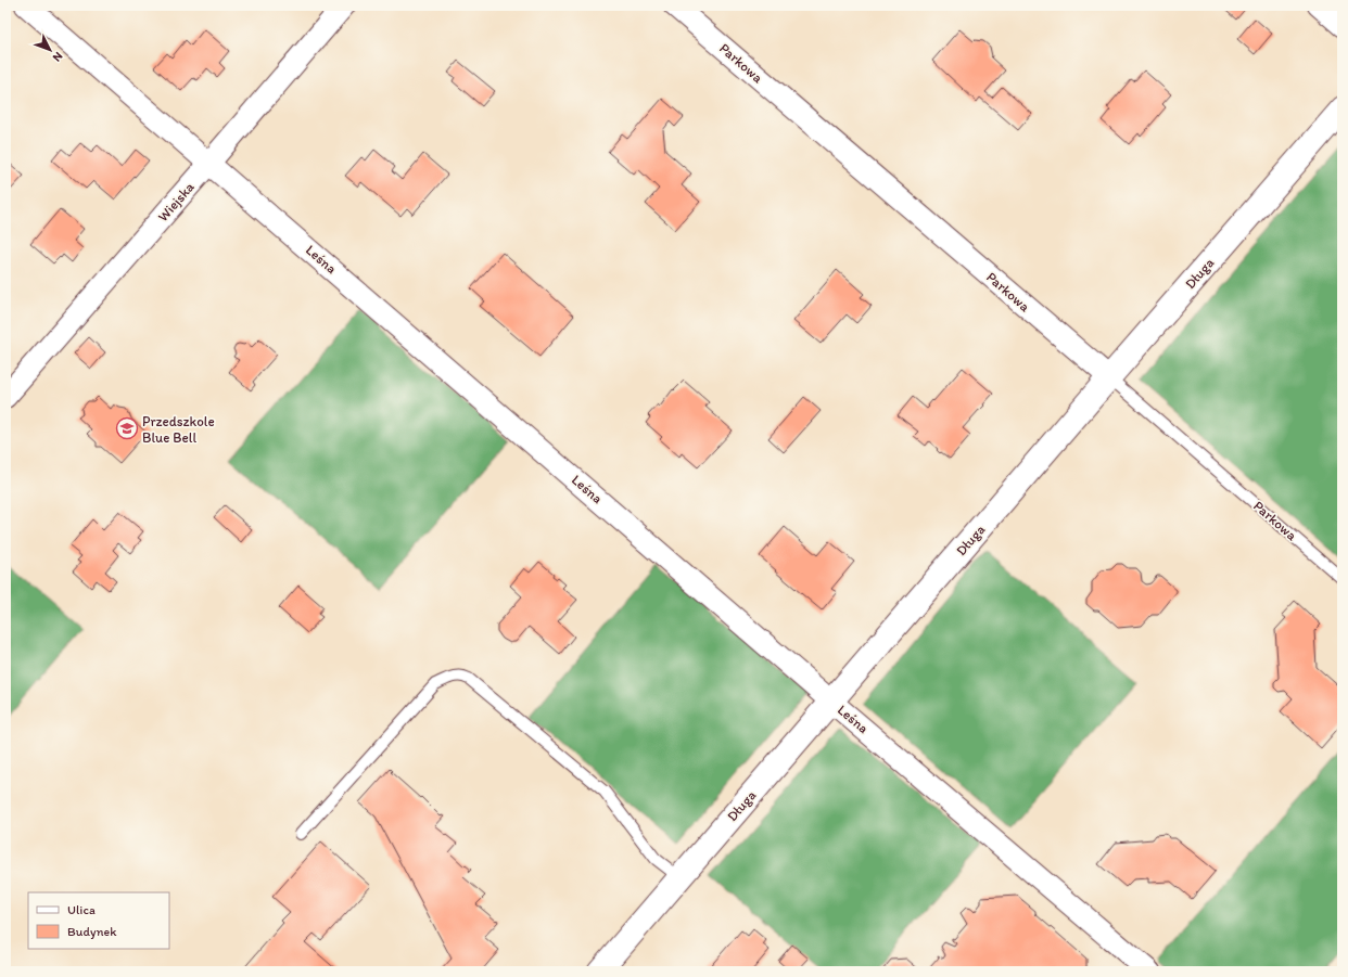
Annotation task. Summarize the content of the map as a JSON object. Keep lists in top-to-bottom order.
{
  "streets": {
    "street": [
      "Parkowa",
      "Wiejska",
      "Leśna",
      "Długa"
    ]
  },
  "crossings": [
    ["Parkowa", "Długa"],
    ["Wiejska", "Leśna"],
    ["Leśna", "Długa"]
  ],
  "places": {
    "school or university": ["Przedszkole Blue Bell"]
  },
  "legend": ["Ulica", "Budynek"],
  "north": "bottom right"
}
